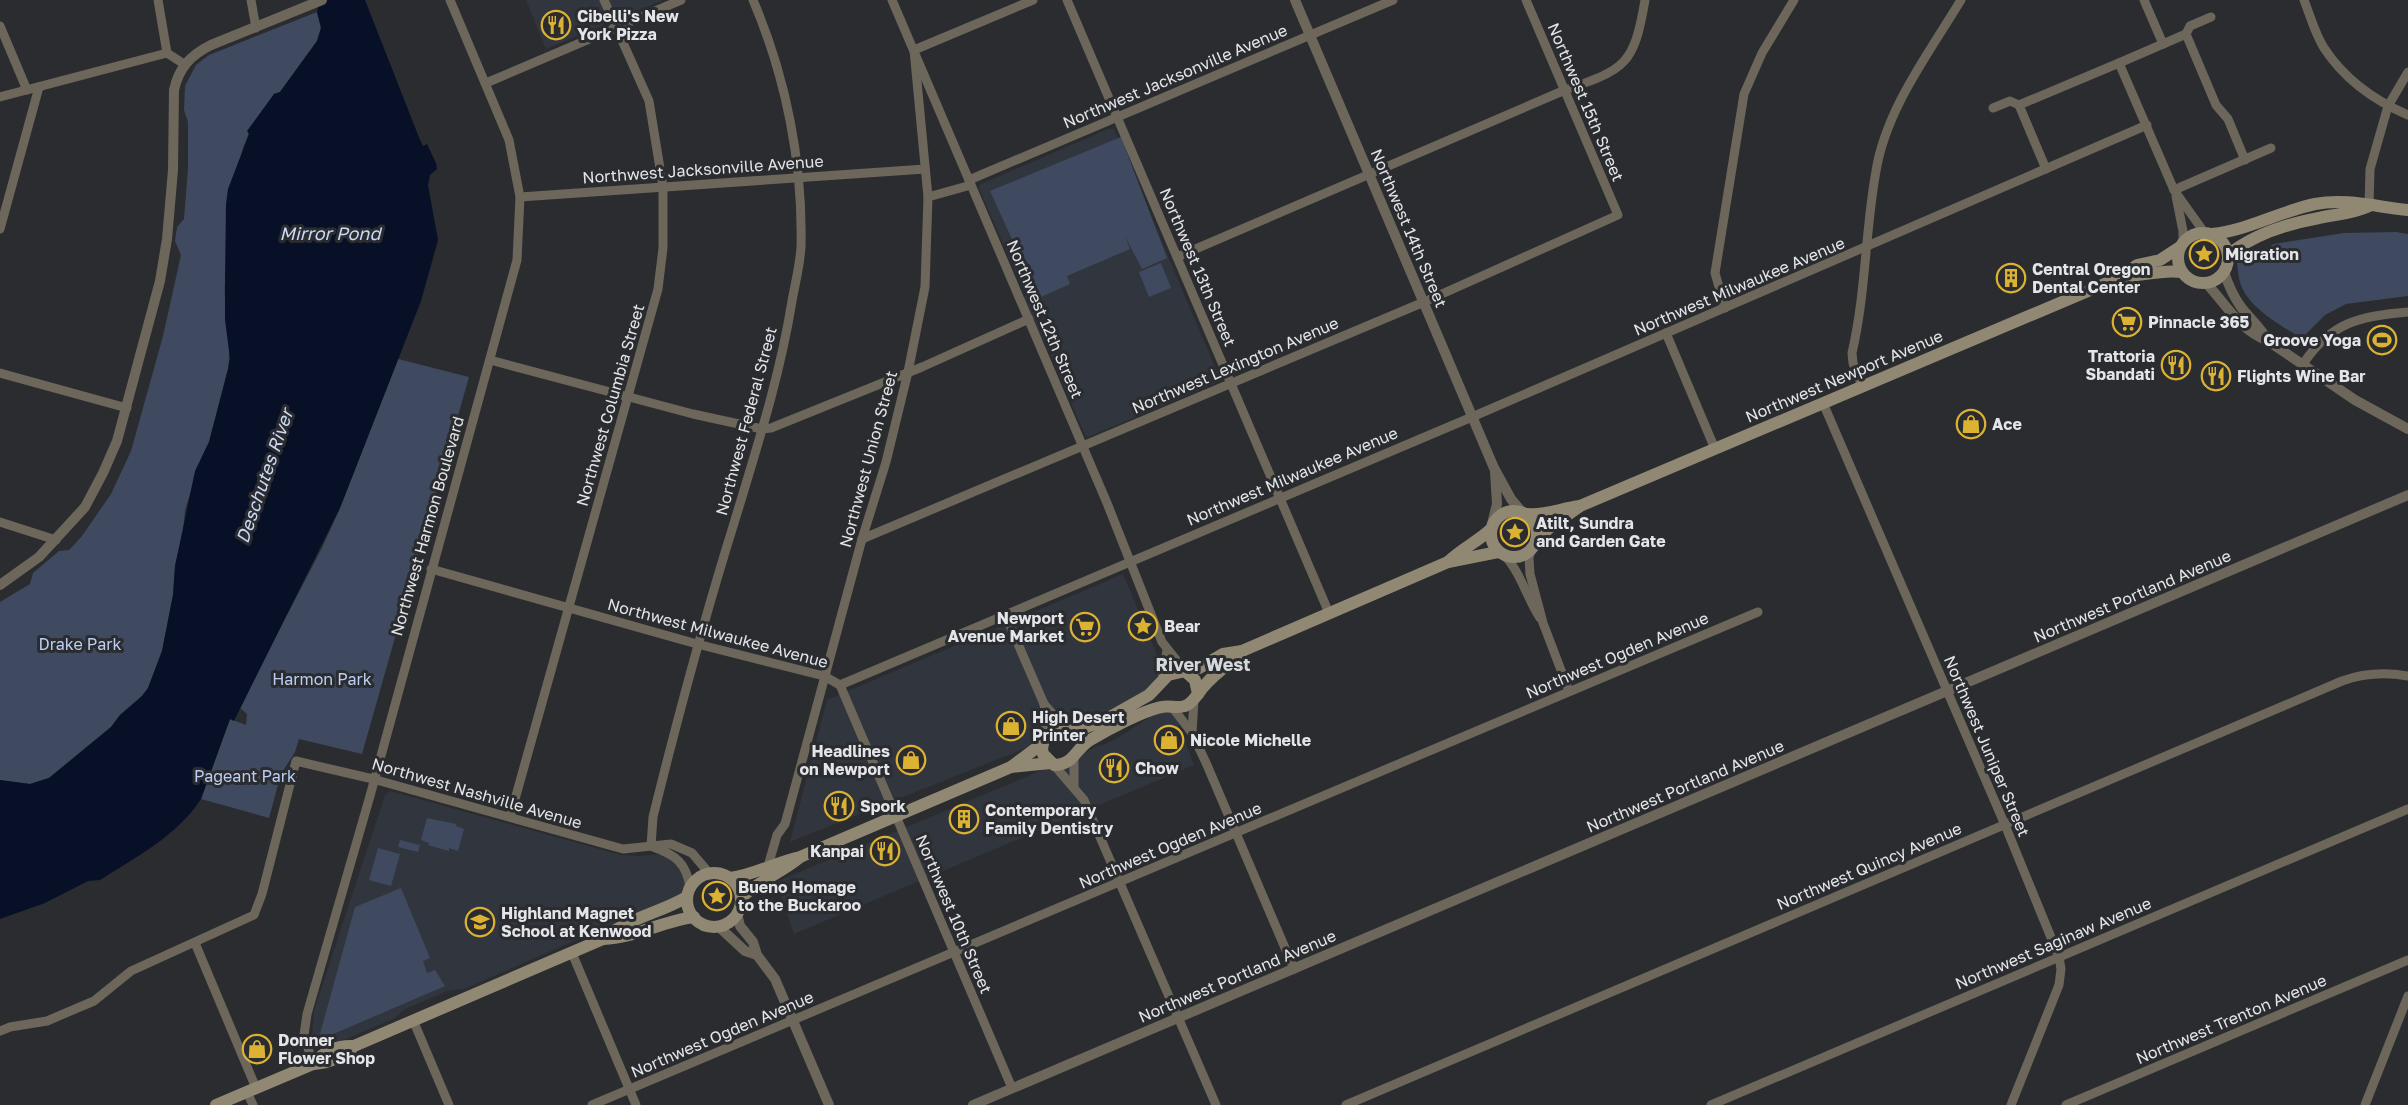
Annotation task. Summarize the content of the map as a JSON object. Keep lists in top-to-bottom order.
{
  "streets": {
    "main road": ["Northwest Newport Avenue"],
    "street": [
      "Northwest Jacksonville Avenue",
      "Northwest 15th Street",
      "Northwest 14th Street",
      "Northwest 13th Street",
      "Northwest Milwaukee Avenue",
      "Northwest 12th Street",
      "Northwest Lexington Avenue",
      "Northwest Columbia Street",
      "Northwest Federal Street",
      "Northwest Union Street",
      "Northwest Harmon Boulevard",
      "Northwest Portland Avenue",
      "Northwest Ogden Avenue",
      "Northwest Juniper Street",
      "Northwest Nashville Avenue",
      "Northwest Quincy Avenue",
      "Northwest 10th Street",
      "Northwest Saginaw Avenue",
      "Northwest Trenton Avenue"
    ]
  },
  "crossings": [
    ["Northwest Jacksonville Avenue", "Northwest 14th Street"],
    ["Northwest Jacksonville Avenue", "Northwest 13th Street"],
    ["Northwest Jacksonville Avenue", "Northwest 12th Street"],
    ["Northwest Jacksonville Avenue", "Northwest Columbia Street"],
    ["Northwest Jacksonville Avenue", "Northwest Federal Street"],
    ["Northwest Jacksonville Avenue", "Northwest Union Street"],
    ["Northwest Jacksonville Avenue", "Northwest Harmon Boulevard"],
    ["Northwest 15th Street", "Northwest Lexington Avenue"],
    ["Northwest 14th Street", "Northwest Milwaukee Avenue"],
    ["Northwest 14th Street", "Northwest Lexington Avenue"],
    ["Northwest 14th Street", "Northwest Newport Avenue"],
    ["Northwest 13th Street", "Northwest Milwaukee Avenue"],
    ["Northwest 13th Street", "Northwest Lexington Avenue"],
    ["Northwest Milwaukee Avenue", "Northwest 12th Street"],
    ["Northwest Milwaukee Avenue", "Northwest Columbia Street"],
    ["Northwest Milwaukee Avenue", "Northwest Federal Street"],
    ["Northwest Milwaukee Avenue", "Northwest Union Street"],
    ["Northwest Milwaukee Avenue", "Northwest Harmon Boulevard"],
    ["Northwest Milwaukee Avenue", "Northwest 10th Street"],
    ["Northwest 12th Street", "Northwest Lexington Avenue"],
    ["Northwest 12th Street", "Northwest Union Street"],
    ["Northwest Lexington Avenue", "Northwest Union Street"],
    ["Northwest Newport Avenue", "Northwest Juniper Street"],
    ["Northwest Columbia Street", "Northwest Nashville Avenue"],
    ["Northwest Federal Street", "Northwest Nashville Avenue"],
    ["Northwest Harmon Boulevard", "Northwest Nashville Avenue"],
    ["Northwest Portland Avenue", "Northwest Juniper Street"],
    ["Northwest Portland Avenue", "Northwest 10th Street"],
    ["Northwest Ogden Avenue", "Northwest 10th Street"],
    ["Northwest Juniper Street", "Northwest Quincy Avenue"],
    ["Northwest Juniper Street", "Northwest Saginaw Avenue"]
  ],
  "districts": ["River West"],
  "water": ["Mirror Pond", "Deschutes River"],
  "parks": ["Drake Park", "Harmon Park", "Pageant Park"],
  "places": {
    "restaurant": [
      "Cibelli's New York Pizza",
      "Trattoria Sbandati",
      "Flights Wine Bar",
      "Chow",
      "Spork",
      "Kanpai"
    ],
    "place": [
      "Migration",
      "Atilt, Sundra and Garden Gate",
      "Bear",
      "Bueno Homage to the Buckaroo"
    ],
    "building": ["Central Oregon Dental Center", "Contemporary Family Dentistry"],
    "supermarket": ["Pinnacle 365", "Newport Avenue Market"],
    "sports": ["Groove Yoga"],
    "shop": [
      "Ace",
      "High Desert Printer",
      "Nicole Michelle",
      "Headlines on Newport",
      "Donner Flower Shop"
    ],
    "school or university": ["Highland Magnet School at Kenwood"]
  }
}
